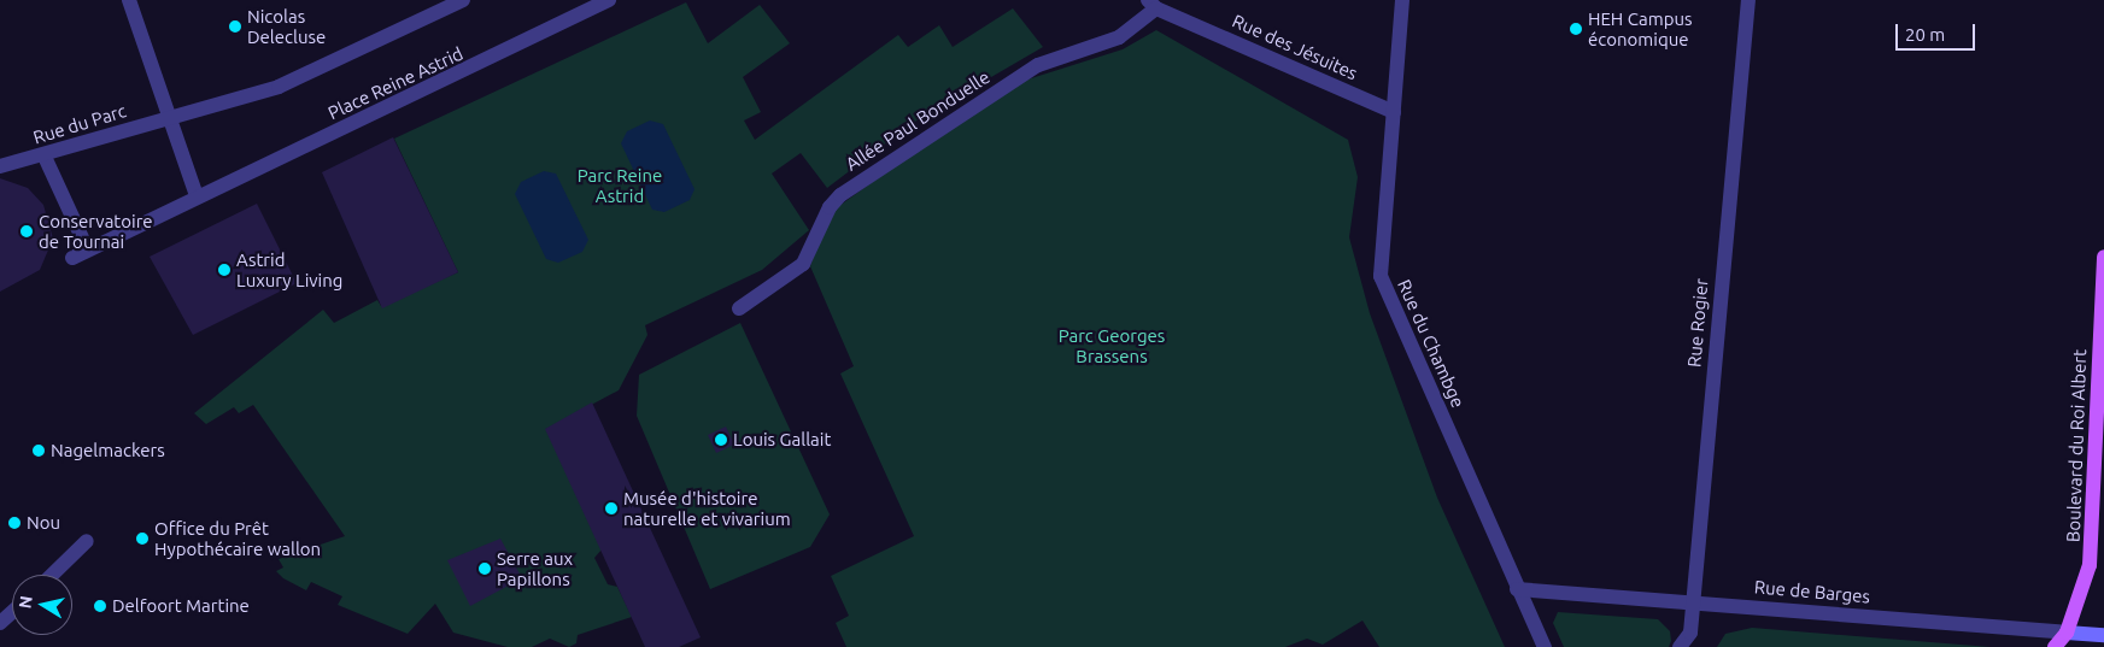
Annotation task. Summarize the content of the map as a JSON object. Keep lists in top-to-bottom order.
{
  "streets": {
    "main road": ["Boulevard du Roi Albert"],
    "street": [
      "Rue des Jésuites",
      "Place Reine Astrid",
      "Allée Paul Bonduelle",
      "Rue du Parc",
      "Rue Rogier",
      "Rue du Chambge",
      "Rue de Barges"
    ]
  },
  "crossings": [
    ["Rue des Jésuites", "Allée Paul Bonduelle"],
    ["Rue des Jésuites", "Rue du Chambge"],
    ["Rue Rogier", "Rue de Barges"],
    ["Rue du Chambge", "Rue de Barges"],
    ["Boulevard du Roi Albert", "Rue de Barges"]
  ],
  "parks": ["Parc Reine Astrid", "Parc Georges Brassens"],
  "places": [
    "Nicolas Delecluse",
    "HEH Campus économique",
    "Conservatoire de Tournai",
    "Astrid Luxury Living",
    "Louis Gallait",
    "Nagelmackers",
    "Musée d'histoire naturelle et vivarium",
    "Nou",
    "Office du Prêt Hypothécaire wallon",
    "Serre aux Papillons",
    "Delfoort Martine"
  ],
  "scale_bar": "20 m",
  "north": "left"
}
